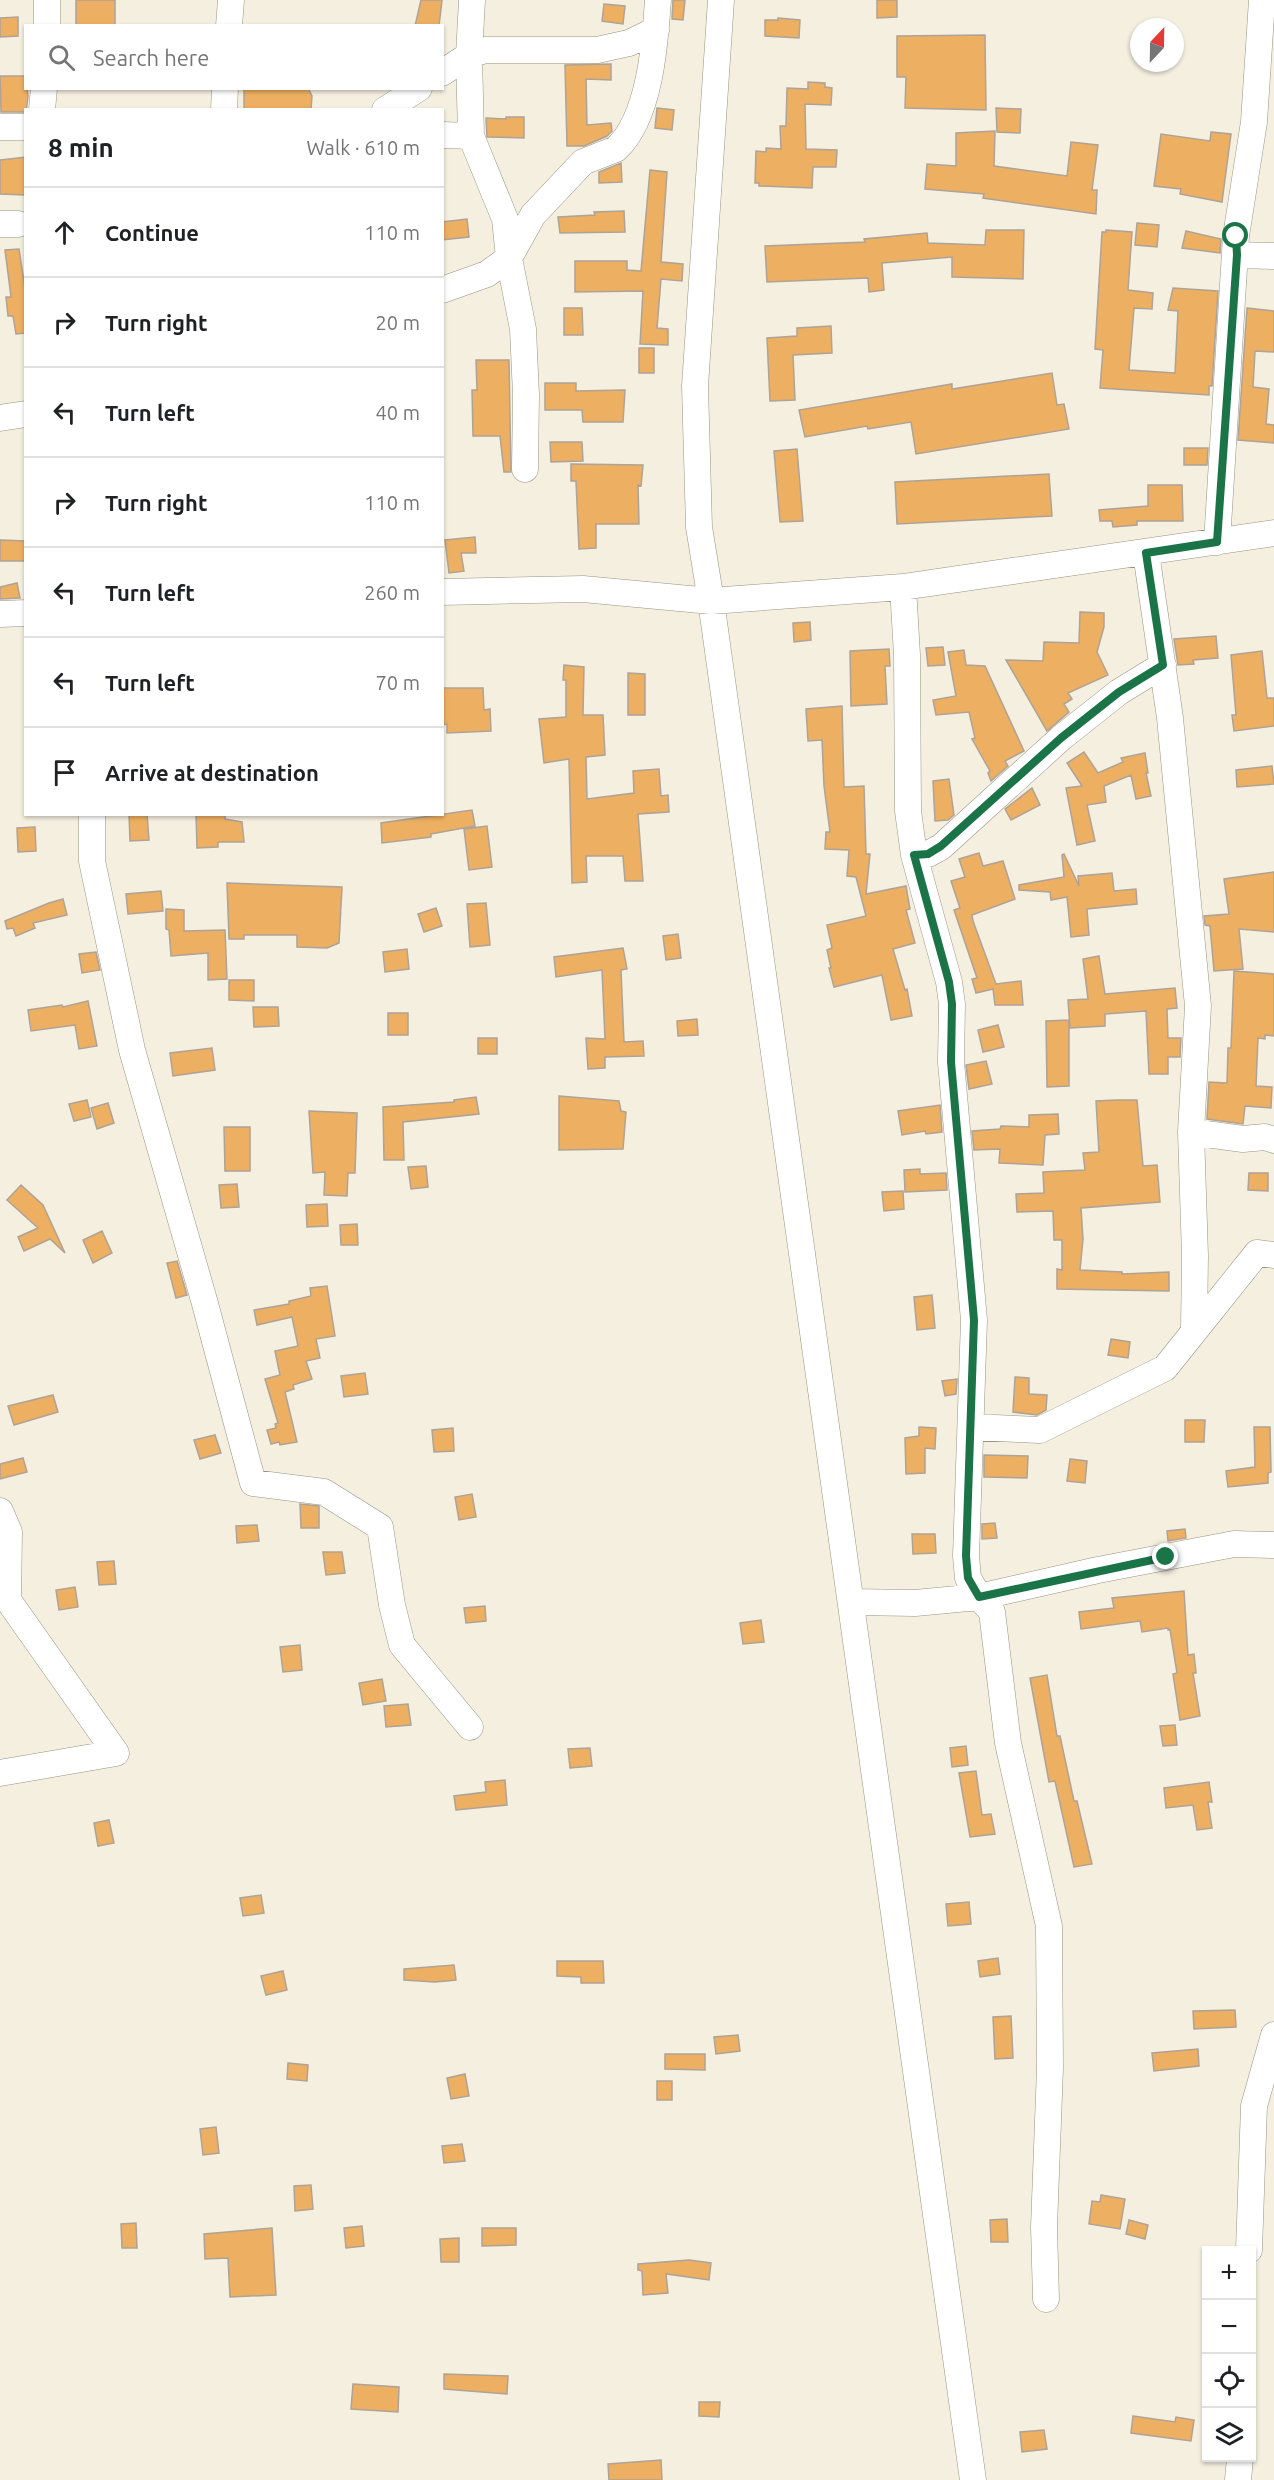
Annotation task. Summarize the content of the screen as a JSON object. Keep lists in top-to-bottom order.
{
  "north": "top",
  "page": {
    "search": "Search here",
    "heading": ["8 min", "Walk · 610 m"],
    "list": [
      ["Continue", "110 m"],
      ["Turn right", "20 m"],
      ["Turn left", "40 m"],
      ["Turn right", "110 m"],
      ["Turn left", "260 m"],
      ["Turn left", "70 m"],
      "Arrive at destination"
    ],
    "map_buttons": ["+", "−"]
  }
}
